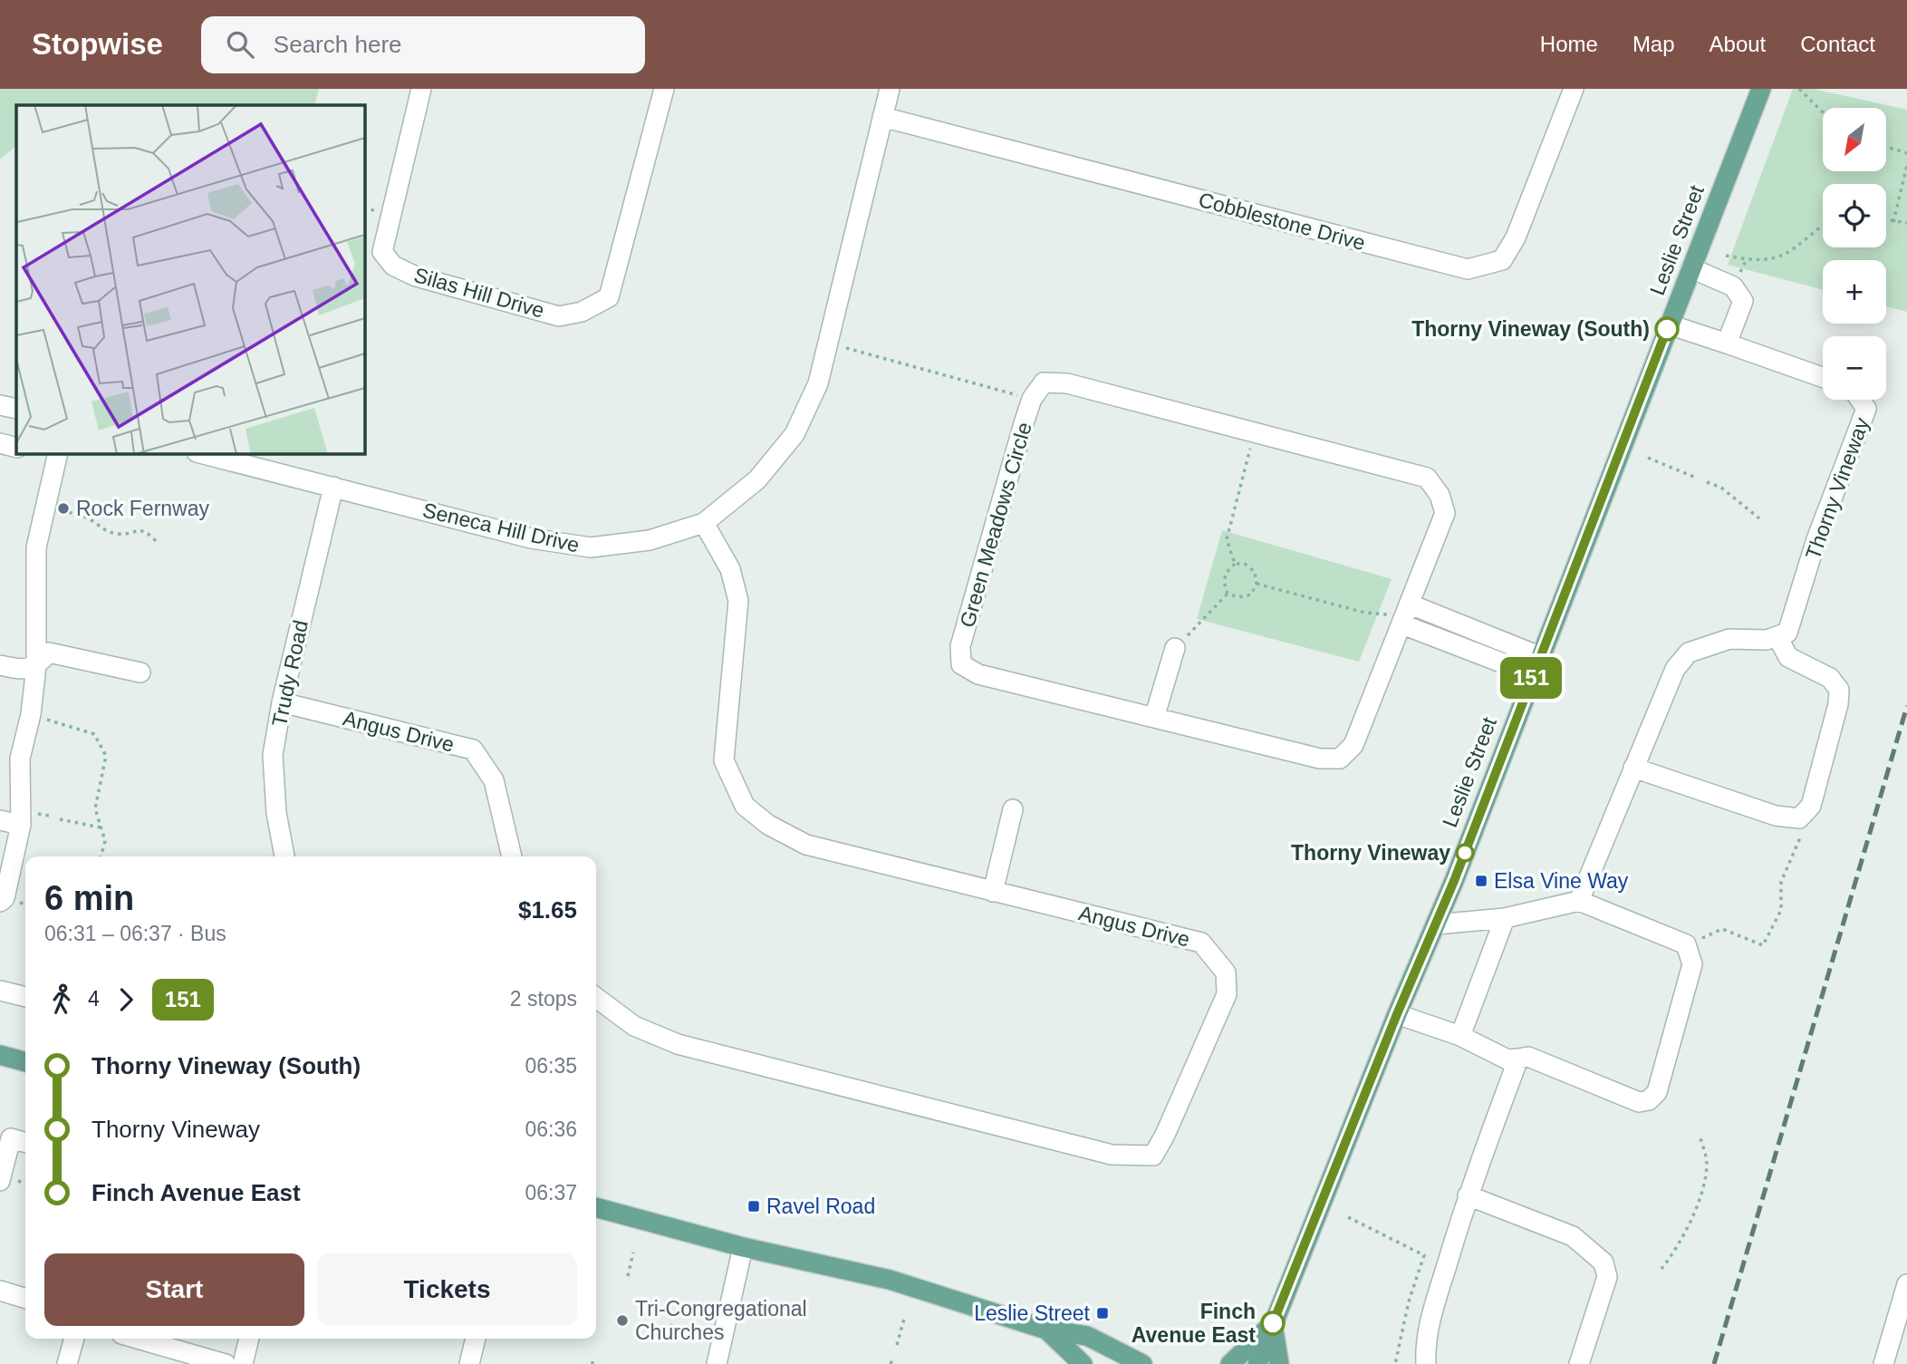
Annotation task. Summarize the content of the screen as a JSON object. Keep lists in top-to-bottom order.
{
  "streets": {
    "main road": ["Leslie Street"],
    "street": [
      "Cobblestone Drive",
      "Silas Hill Drive",
      "Thorny Vineway",
      "Green Meadows Circle",
      "Seneca Hill Drive",
      "Trudy Road",
      "Angus Drive"
    ]
  },
  "crossings": [
    ["Cobblestone Drive", "Seneca Hill Drive"],
    ["Seneca Hill Drive", "Trudy Road"],
    ["Seneca Hill Drive", "Angus Drive"],
    ["Trudy Road", "Angus Drive"]
  ],
  "places": {
    "other": [
      "Thorny Vineway (South)",
      "Rock Fernway",
      "Thorny Vineway",
      "Tri-Congregational Churches",
      "Finch Avenue East"
    ],
    "transit": ["Elsa Vine Way", "Ravel Road", "Leslie Street"]
  },
  "lines": ["bus line 151"],
  "north": "bottom left",
  "page": {
    "header": "Stopwise",
    "search": "Search here",
    "nav": [
      "Home",
      "Map",
      "About",
      "Contact"
    ],
    "on_map": "151",
    "map_buttons": ["+", "−"],
    "heading": ["6 min", "06:31 – 06:37 · Bus", "$1.65"],
    "legs": ["4", "151", "2 stops"],
    "list": [
      {
        "name": "Thorny Vineway (South)",
        "value": "06:35"
      },
      {
        "name": "Thorny Vineway",
        "value": "06:36"
      },
      {
        "name": "Finch Avenue East",
        "value": "06:37"
      }
    ],
    "buttons": ["Start", "Tickets"]
  }
}
